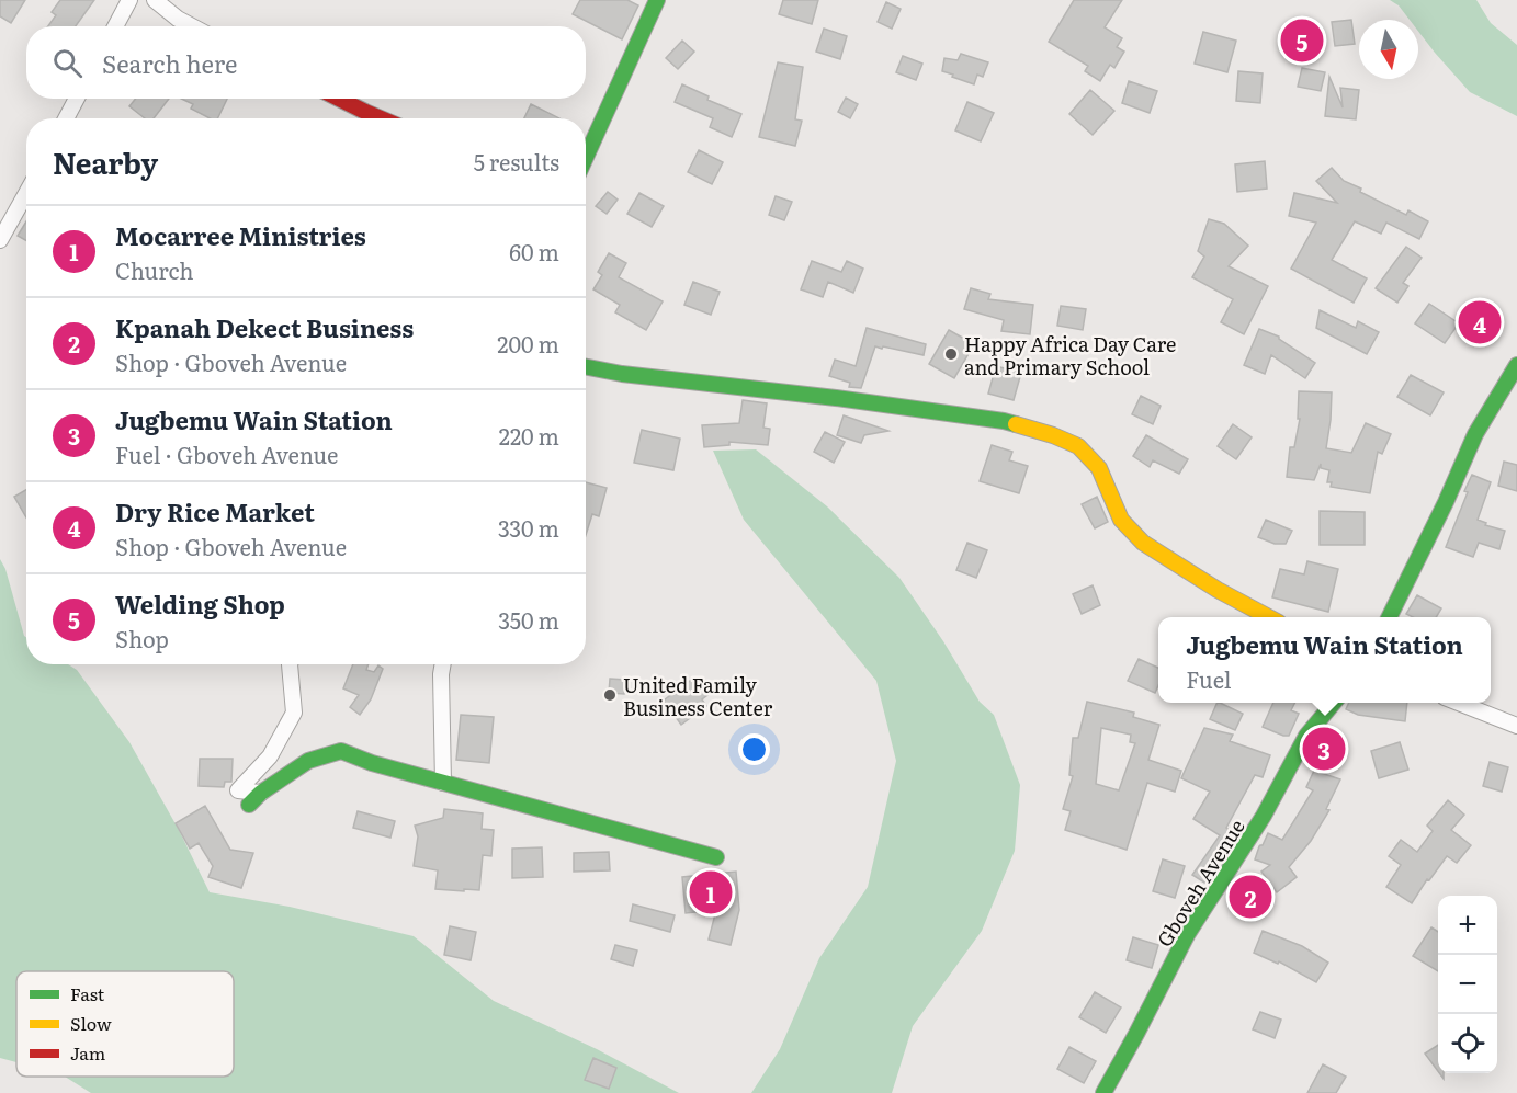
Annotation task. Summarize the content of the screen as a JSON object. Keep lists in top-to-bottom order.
{
  "streets": {
    "street": ["Gboveh Avenue"]
  },
  "places": ["Happy Africa Day Care and Primary School", "United Family Business Center"],
  "legend": ["Fast", "Slow", "Jam"],
  "north": "bottom",
  "page": {
    "pins": [
      "5",
      "4",
      "3",
      "1",
      "2"
    ],
    "search": "Search here",
    "heading": ["Nearby", "5 results"],
    "list": [
      {
        "mark": "1",
        "name": "Mocarree Ministries",
        "note": "Church",
        "value": "60 m"
      },
      {
        "mark": "2",
        "name": "Kpanah Dekect Business",
        "note": "Shop · Gboveh Avenue",
        "value": "200 m"
      },
      {
        "mark": "3",
        "name": "Jugbemu Wain Station",
        "note": "Fuel · Gboveh Avenue",
        "value": "220 m"
      },
      {
        "mark": "4",
        "name": "Dry Rice Market",
        "note": "Shop · Gboveh Avenue",
        "value": "330 m"
      },
      {
        "mark": "5",
        "name": "Welding Shop",
        "note": "Shop",
        "value": "350 m"
      }
    ],
    "popup": ["Jugbemu Wain Station", "Fuel"],
    "map_buttons": ["+", "−"]
  }
}
